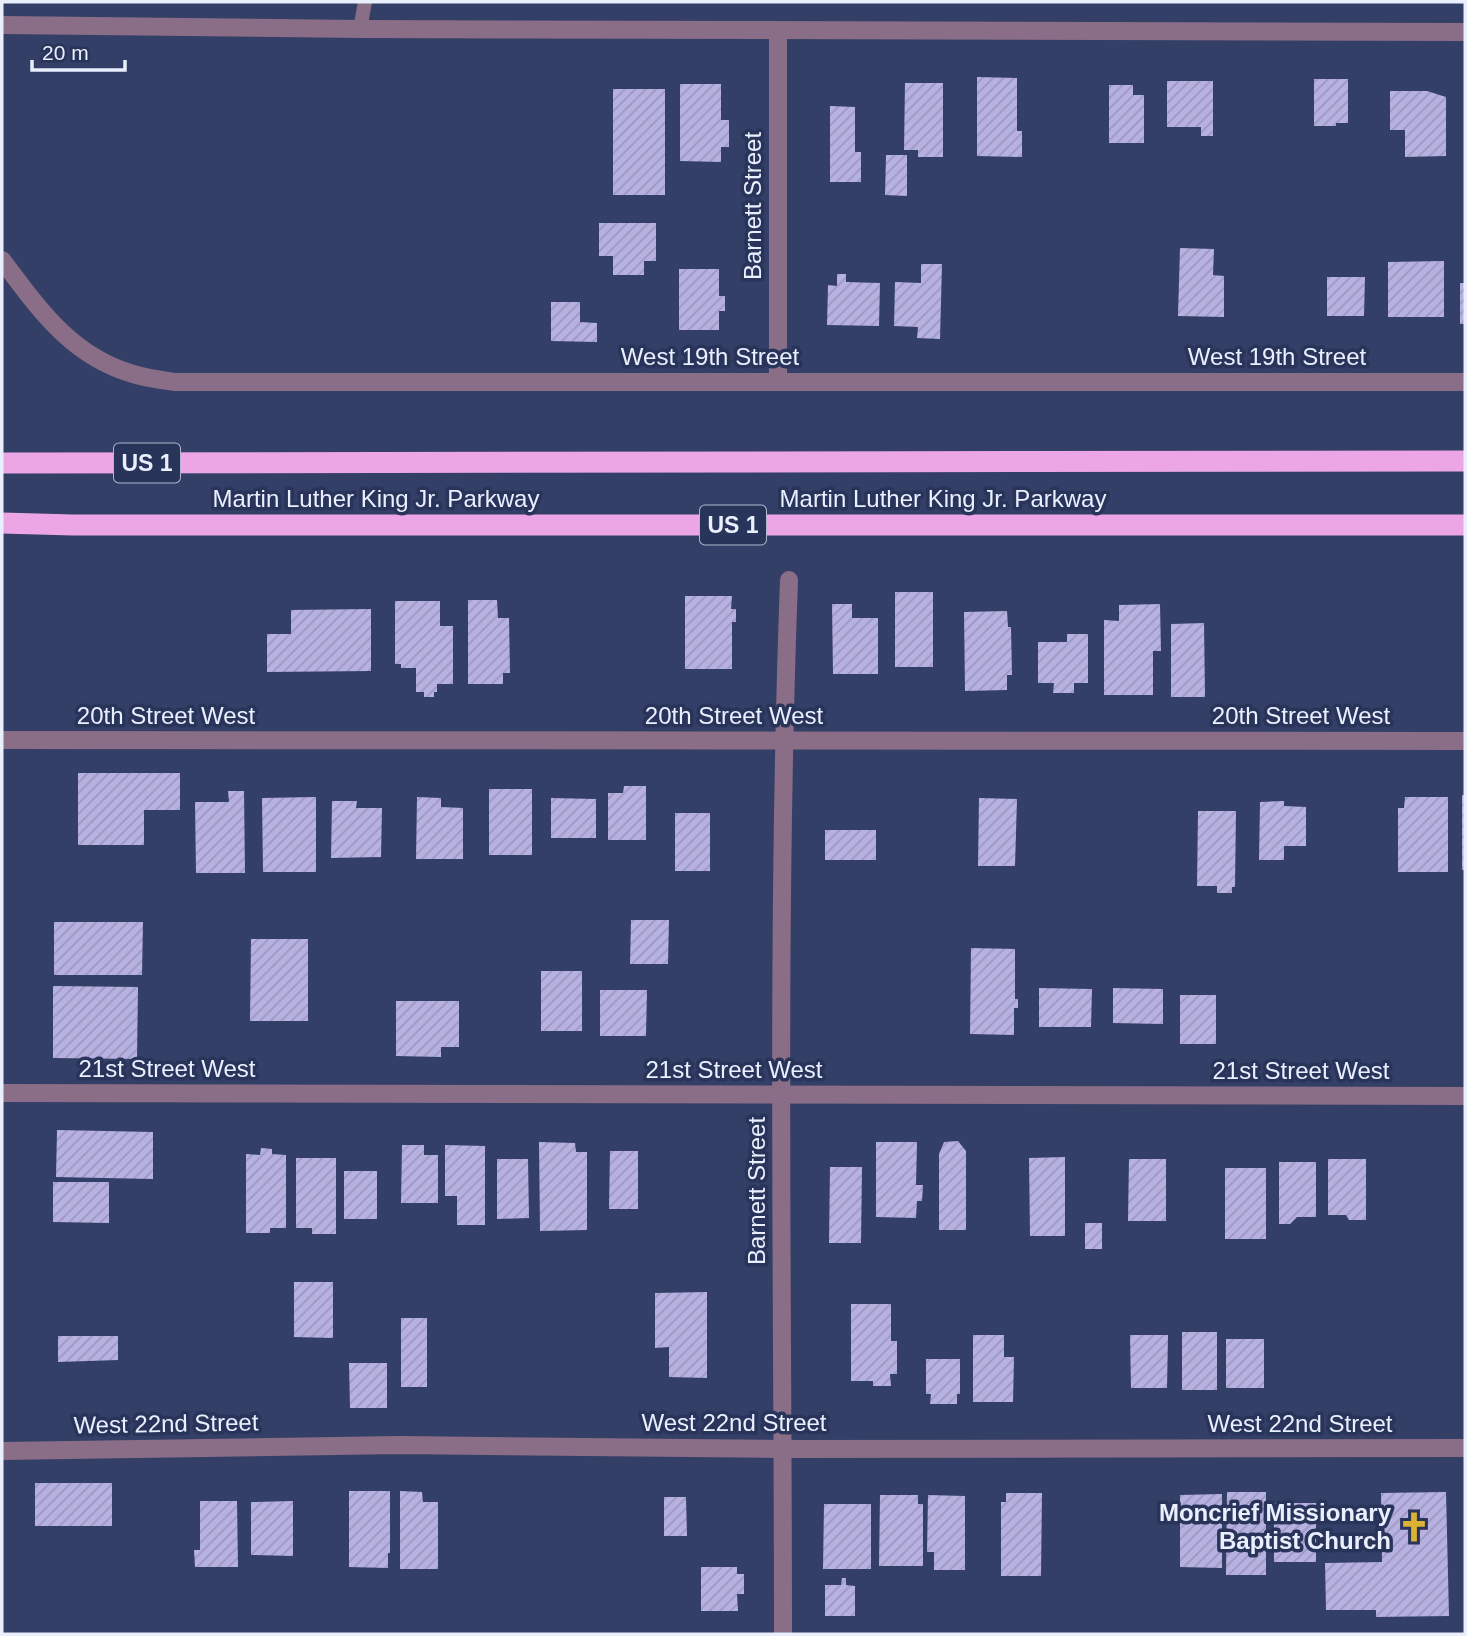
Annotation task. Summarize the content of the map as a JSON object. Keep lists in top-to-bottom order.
{
  "streets": {
    "highway": ["US 1", "Martin Luther King Jr. Parkway"],
    "street": [
      "Barnett Street",
      "West 19th Street",
      "20th Street West",
      "21st Street West",
      "West 22nd Street"
    ]
  },
  "crossings": [
    ["Barnett Street", "West 19th Street"],
    ["Barnett Street", "20th Street West"],
    ["Barnett Street", "21st Street West"],
    ["Barnett Street", "West 22nd Street"]
  ],
  "places": {
    "church": ["Moncrief Missionary Baptist Church"]
  },
  "scale_bar": "20 m"
}
